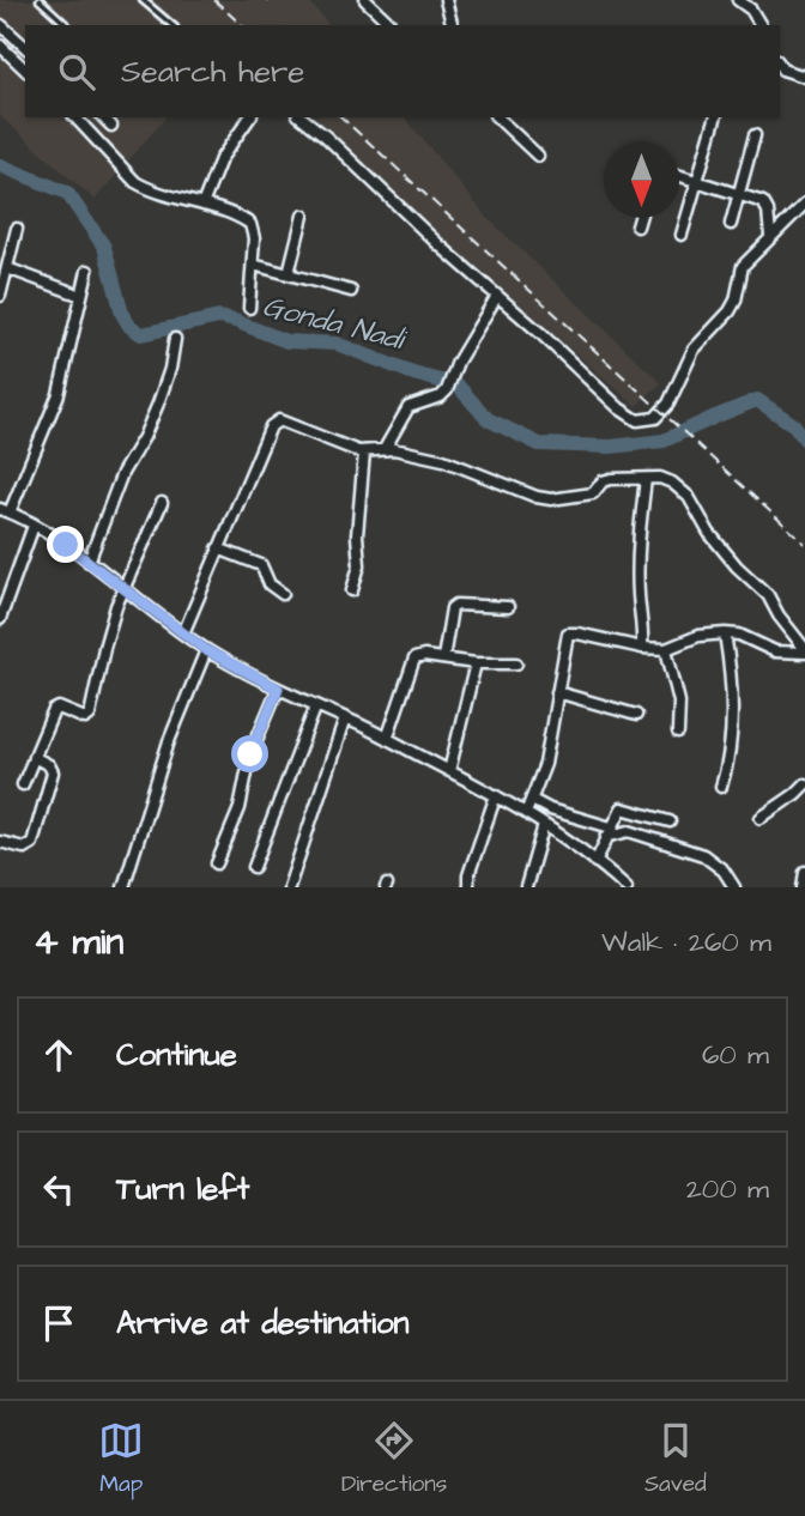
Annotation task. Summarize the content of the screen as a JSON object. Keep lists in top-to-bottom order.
{
  "water": ["Gonda Nadi"],
  "north": "bottom",
  "page": {
    "search": "Search here",
    "heading": ["4 min", "Walk · 260 m"],
    "list": [
      ["Continue", "60 m"],
      ["Turn left", "200 m"],
      "Arrive at destination"
    ],
    "nav": ["Map", "Directions", "Saved"]
  }
}
